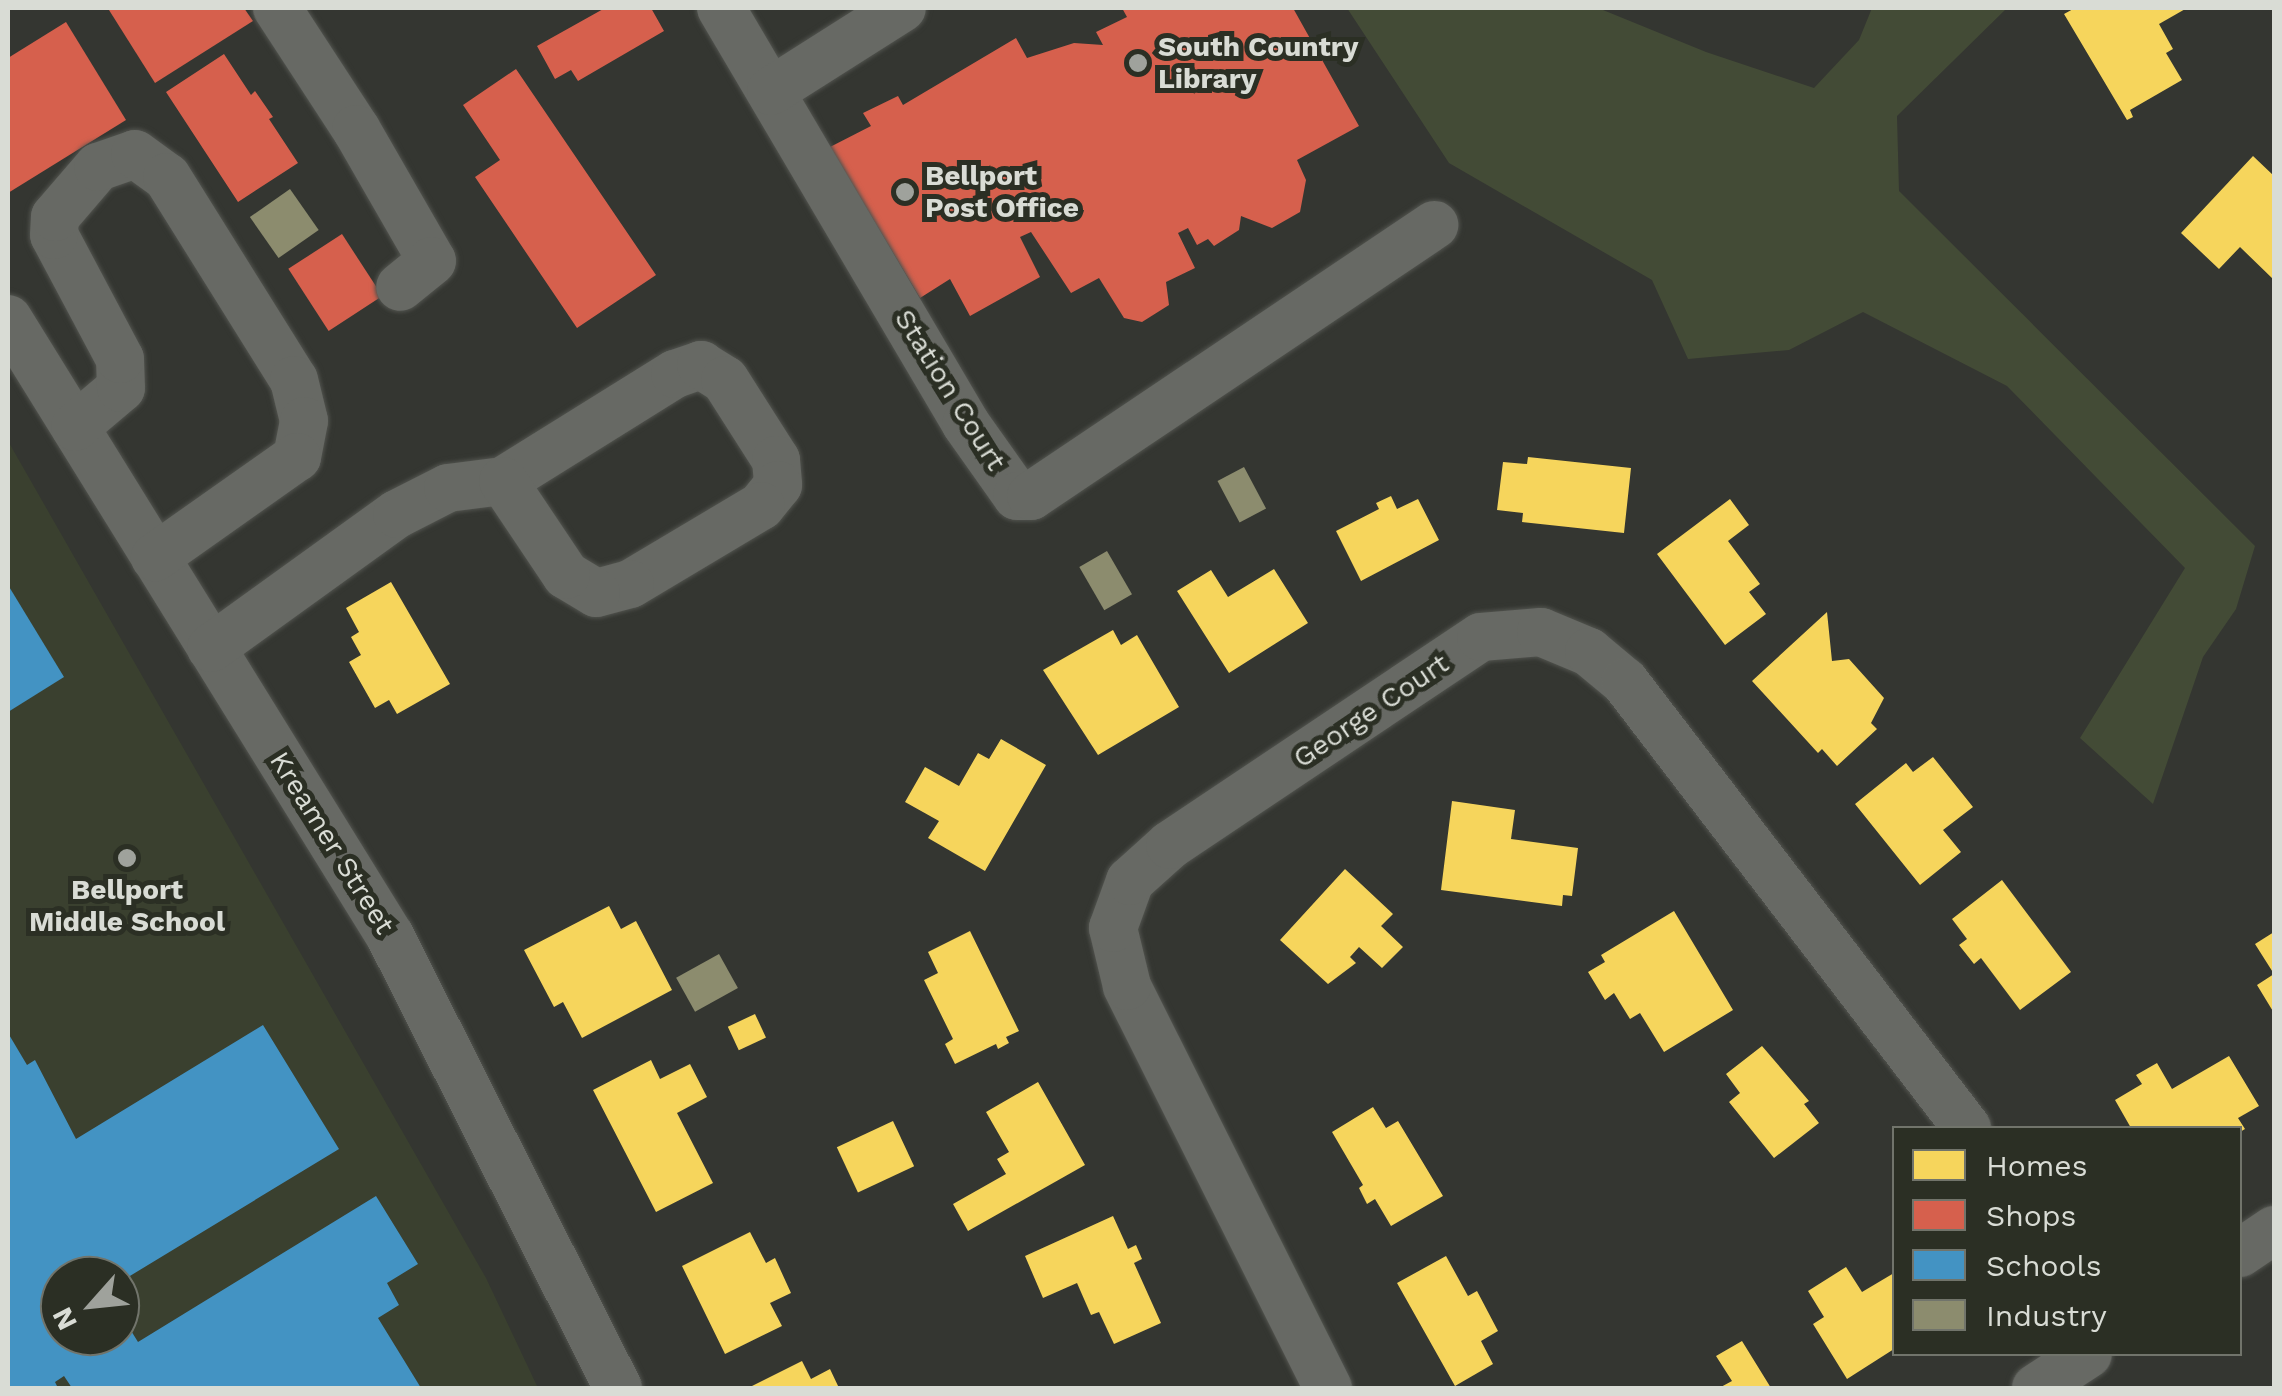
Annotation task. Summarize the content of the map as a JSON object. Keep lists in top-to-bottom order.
{
  "streets": {
    "street": ["Station Court", "George Court", "Kreamer Street"]
  },
  "places": ["South Country Library", "Bellport Post Office", "Bellport Middle School"],
  "legend": [
    "Homes",
    "Shops",
    "Schools",
    "Industry"
  ],
  "north": "bottom left"
}
